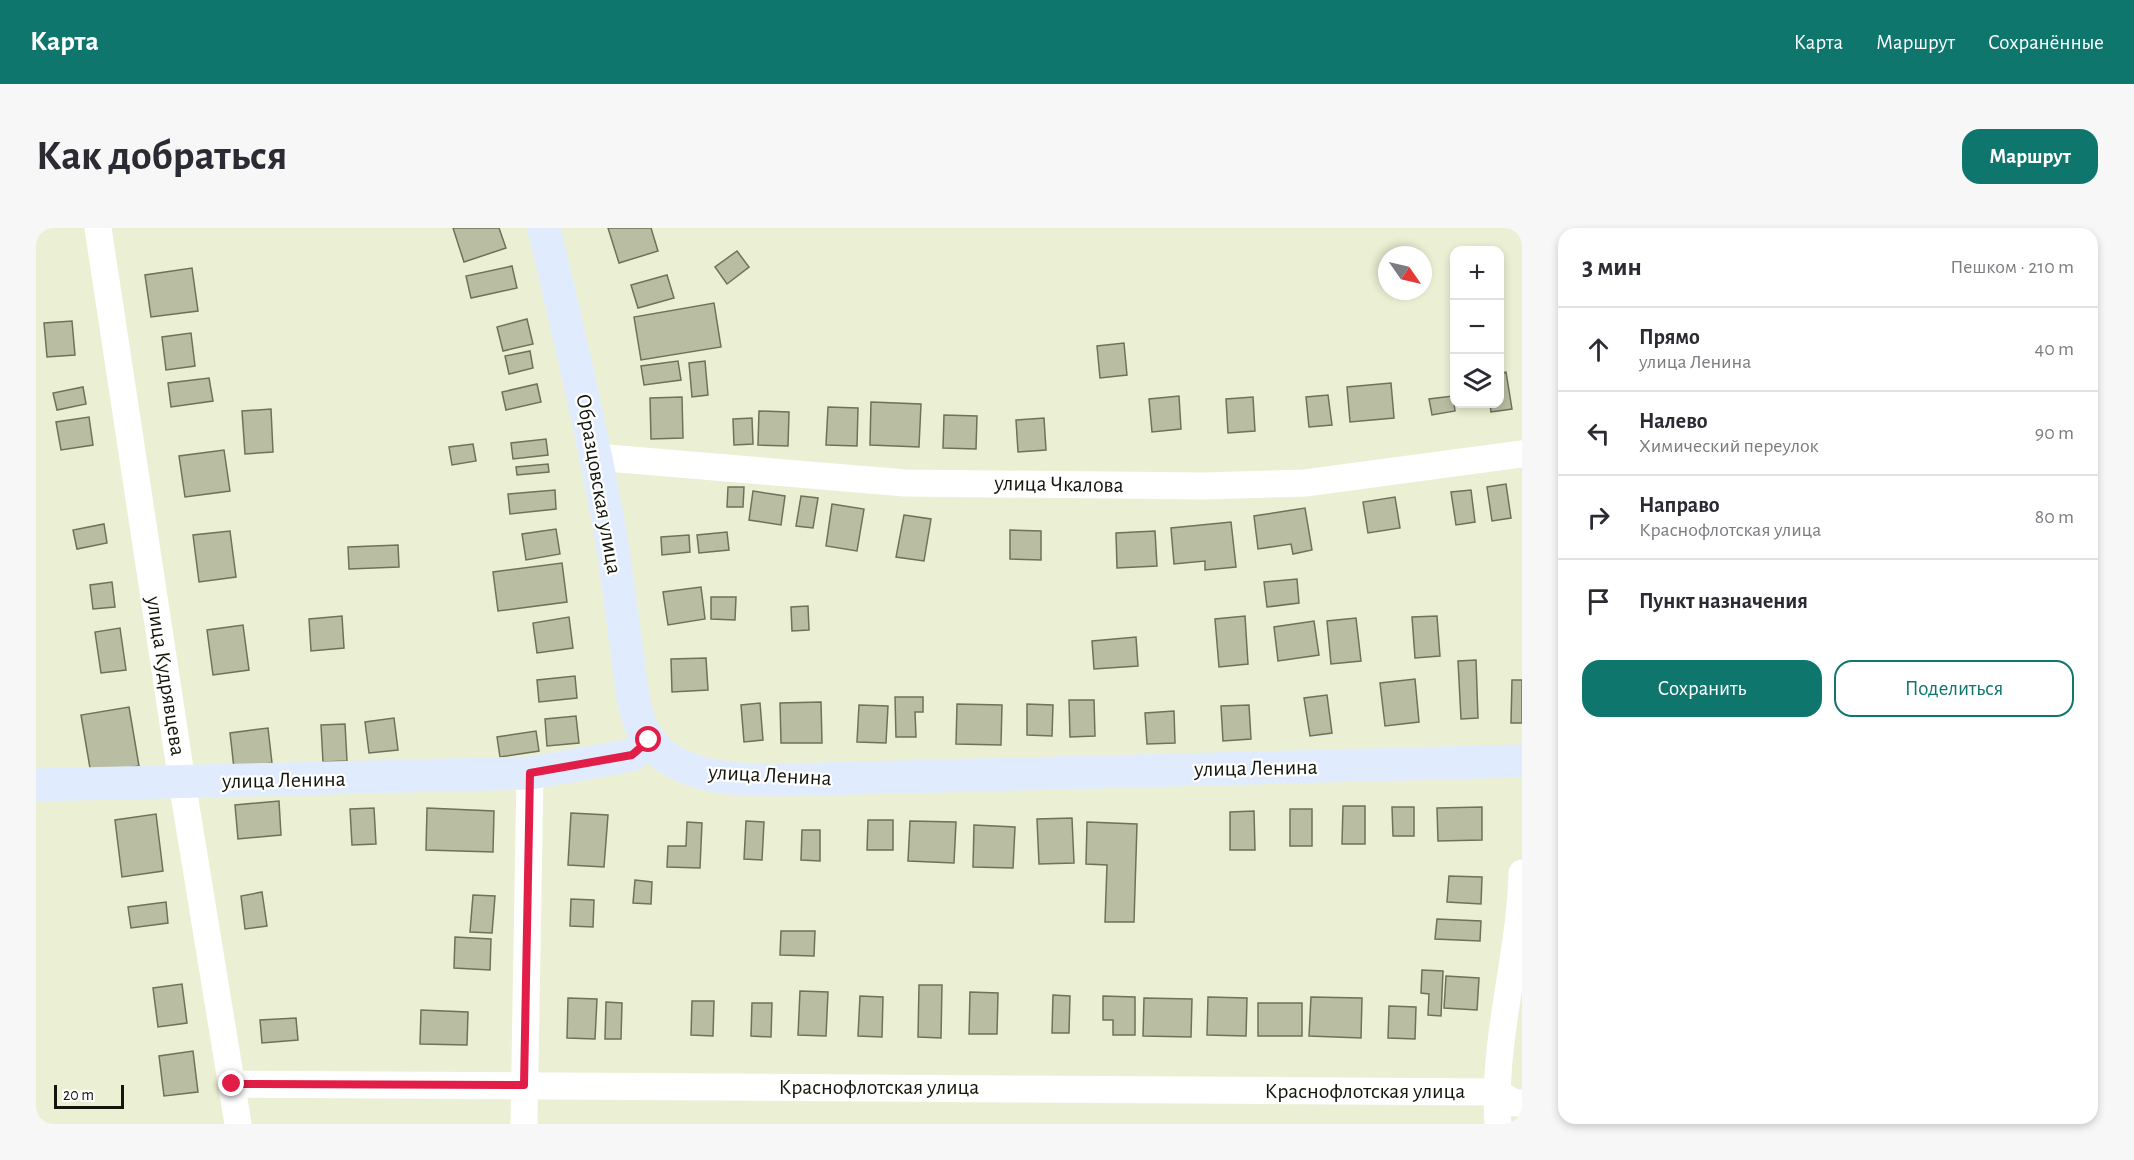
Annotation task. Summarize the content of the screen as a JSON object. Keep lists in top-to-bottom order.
{
  "streets": {
    "main road": ["Образцовская улица", "улица Ленина"],
    "street": ["улица Чкалова", "улица Кудрявцева", "Краснофлотская улица"]
  },
  "crossings": [
    ["Образцовская улица", "улица Чкалова"],
    ["Образцовская улица", "улица Ленина"],
    ["улица Кудрявцева", "улица Ленина"],
    ["улица Кудрявцева", "Краснофлотская улица"]
  ],
  "scale_bar": "20 m",
  "north": "bottom right",
  "page": {
    "header": "Карта",
    "nav": ["Карта", "Маршрут", "Сохранённые"],
    "buttons": [
      "Маршрут",
      ["Сохранить", "Поделиться"]
    ],
    "title": "Как добраться",
    "heading": ["3 мин", "Пешком · 210 m"],
    "map_buttons": ["+", "−"],
    "list": [
      ["Прямо", "улица Ленина", "40 m"],
      ["Налево", "Химический переулок", "90 m"],
      ["Направо", "Краснофлотская улица", "80 m"],
      "Пункт назначения"
    ],
    "scale": "20 m"
  }
}
